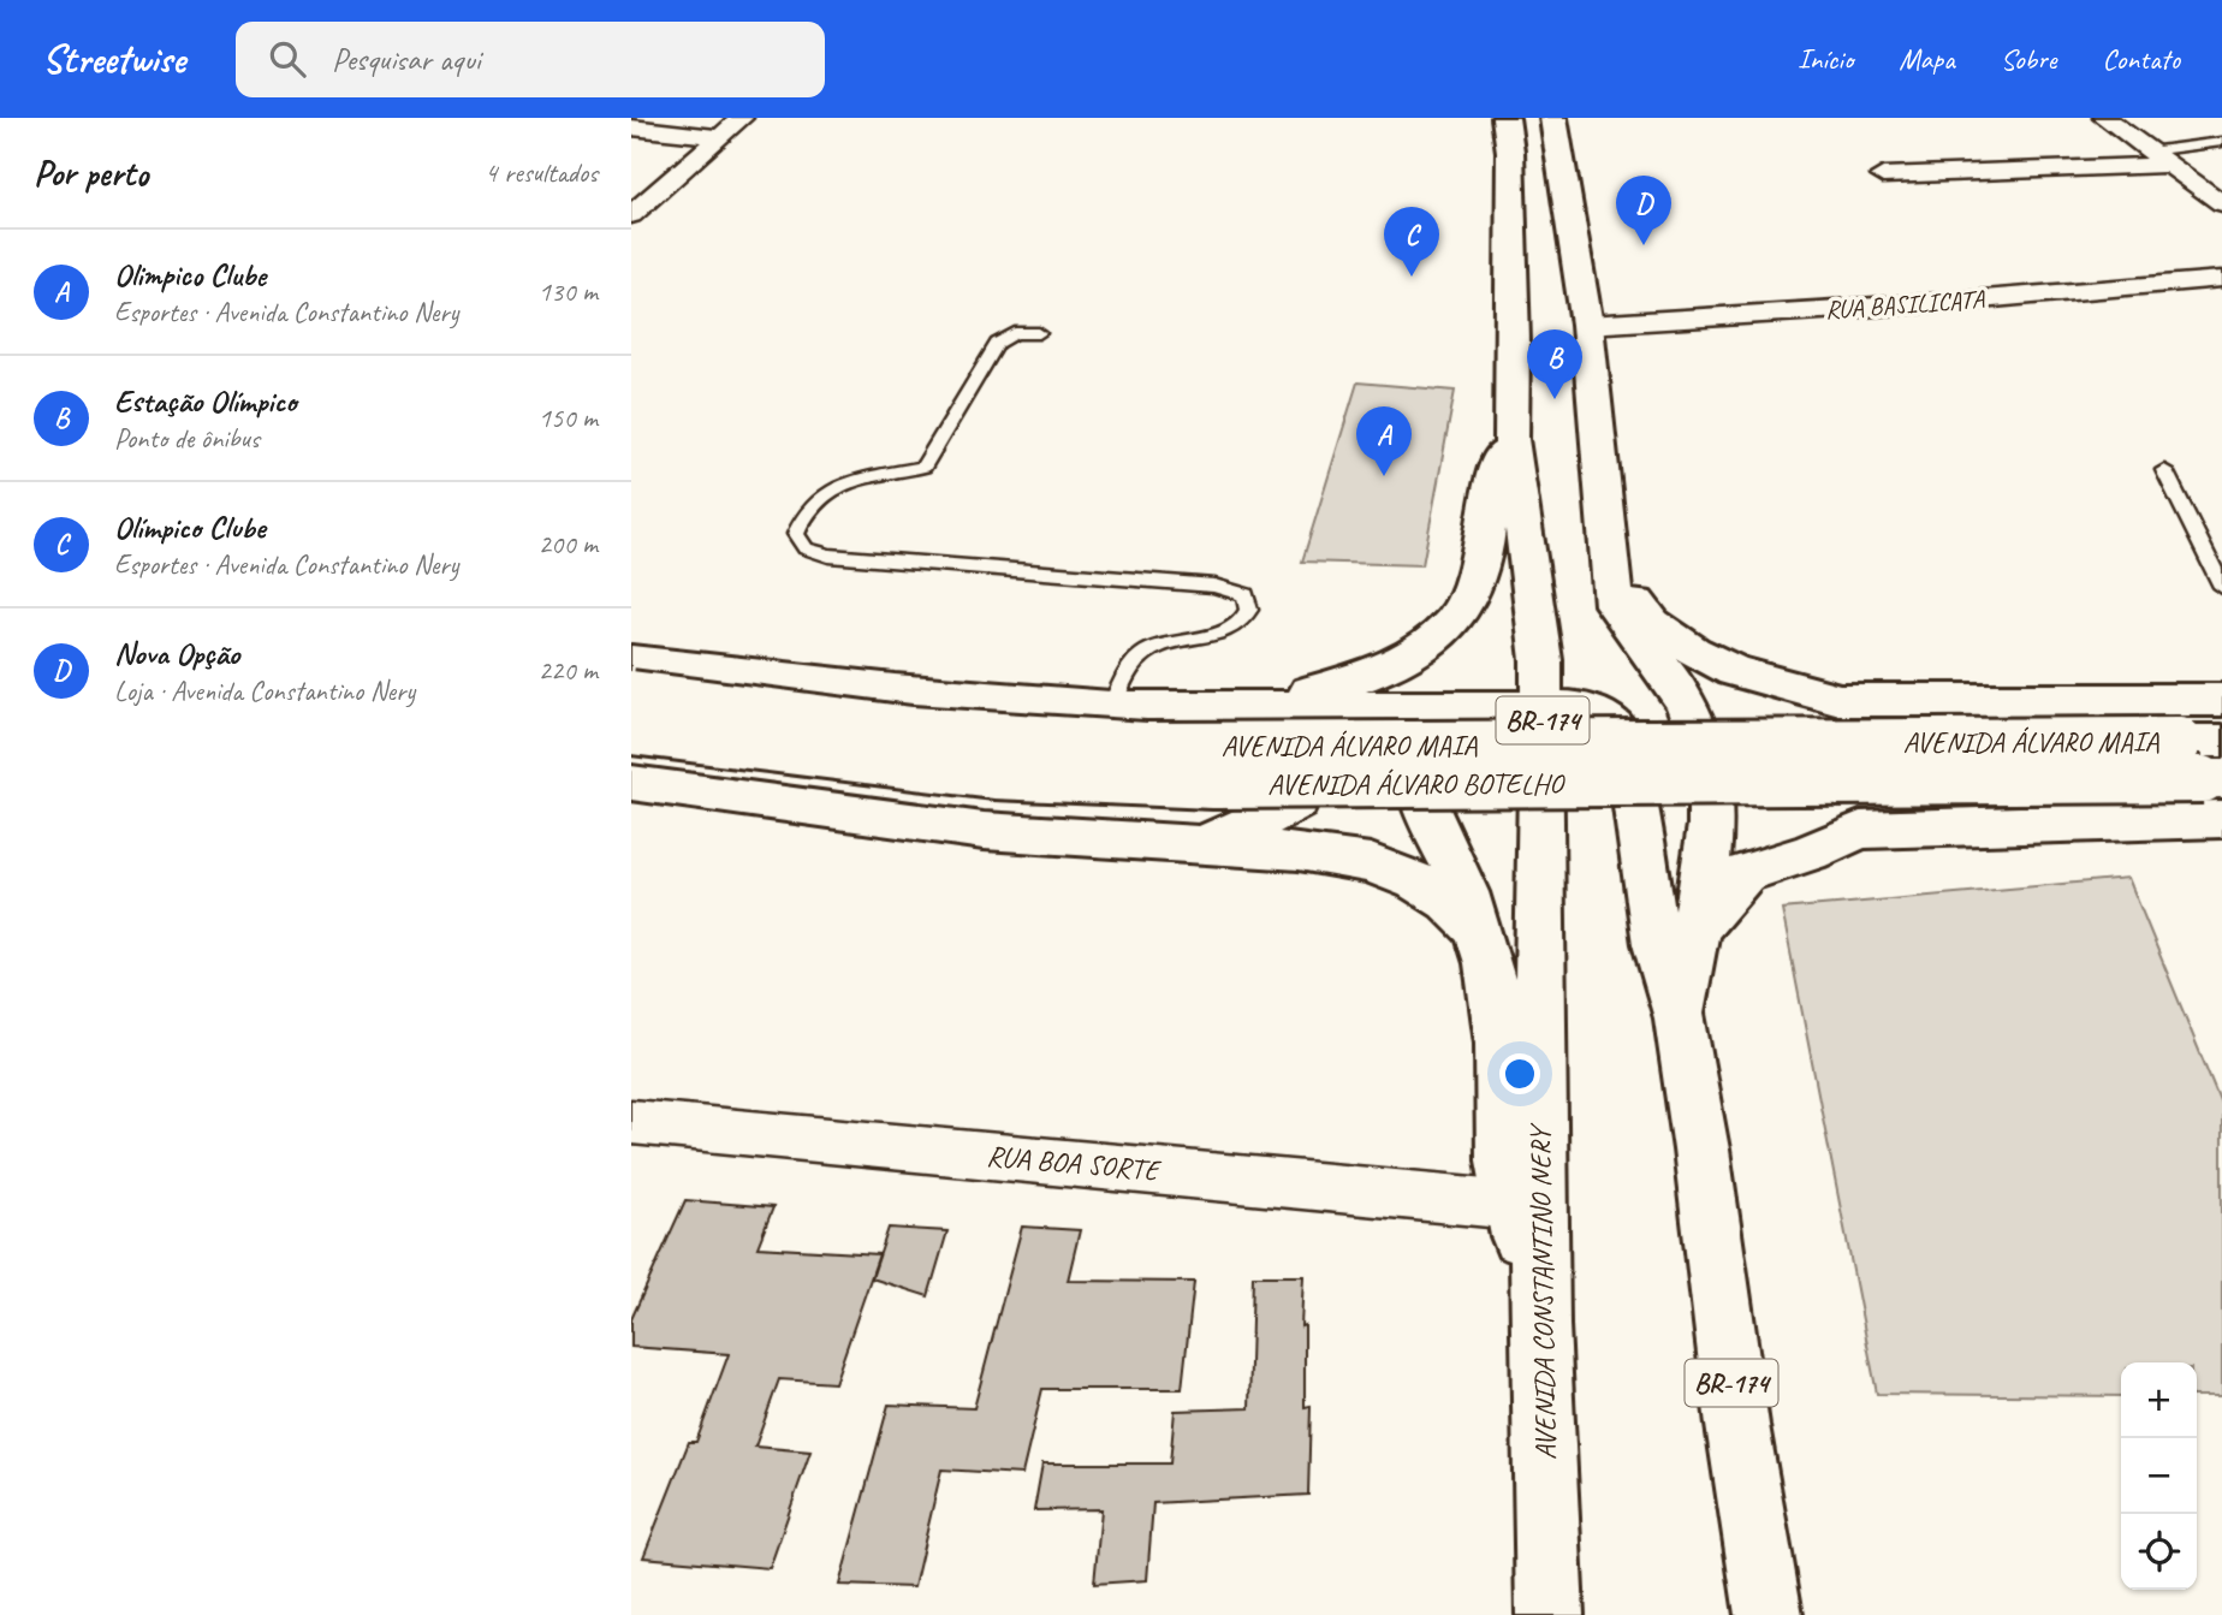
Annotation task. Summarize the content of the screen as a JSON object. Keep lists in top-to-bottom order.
{
  "streets": {
    "main road": [
      "BR-174",
      "AVENIDA ÁLVARO MAIA",
      "AVENIDA ÁLVARO BOTELHO",
      "AVENIDA CONSTANTINO NERY"
    ],
    "street": ["RUA BASILICATA", "RUA BOA SORTE"]
  },
  "crossings": [
    ["RUA BASILICATA", "BR-174"]
  ],
  "page": {
    "header": "Streetwise",
    "search": "Pesquisar aqui",
    "nav": [
      "Início",
      "Mapa",
      "Sobre",
      "Contato"
    ],
    "heading": ["Por perto", "4 resultados"],
    "pins": [
      "D",
      "C",
      "B",
      "A"
    ],
    "list": [
      {
        "mark": "A",
        "name": "Olimpico Clube",
        "note": "Esportes · Avenida Constantino Nery",
        "value": "130 m"
      },
      {
        "mark": "B",
        "name": "Estação Olímpico",
        "note": "Ponto de ônibus",
        "value": "150 m"
      },
      {
        "mark": "C",
        "name": "Olímpico Clube",
        "note": "Esportes · Avenida Constantino Nery",
        "value": "200 m"
      },
      {
        "mark": "D",
        "name": "Nova Opção",
        "note": "Loja · Avenida Constantino Nery",
        "value": "220 m"
      }
    ],
    "map_buttons": ["+", "−"]
  }
}
